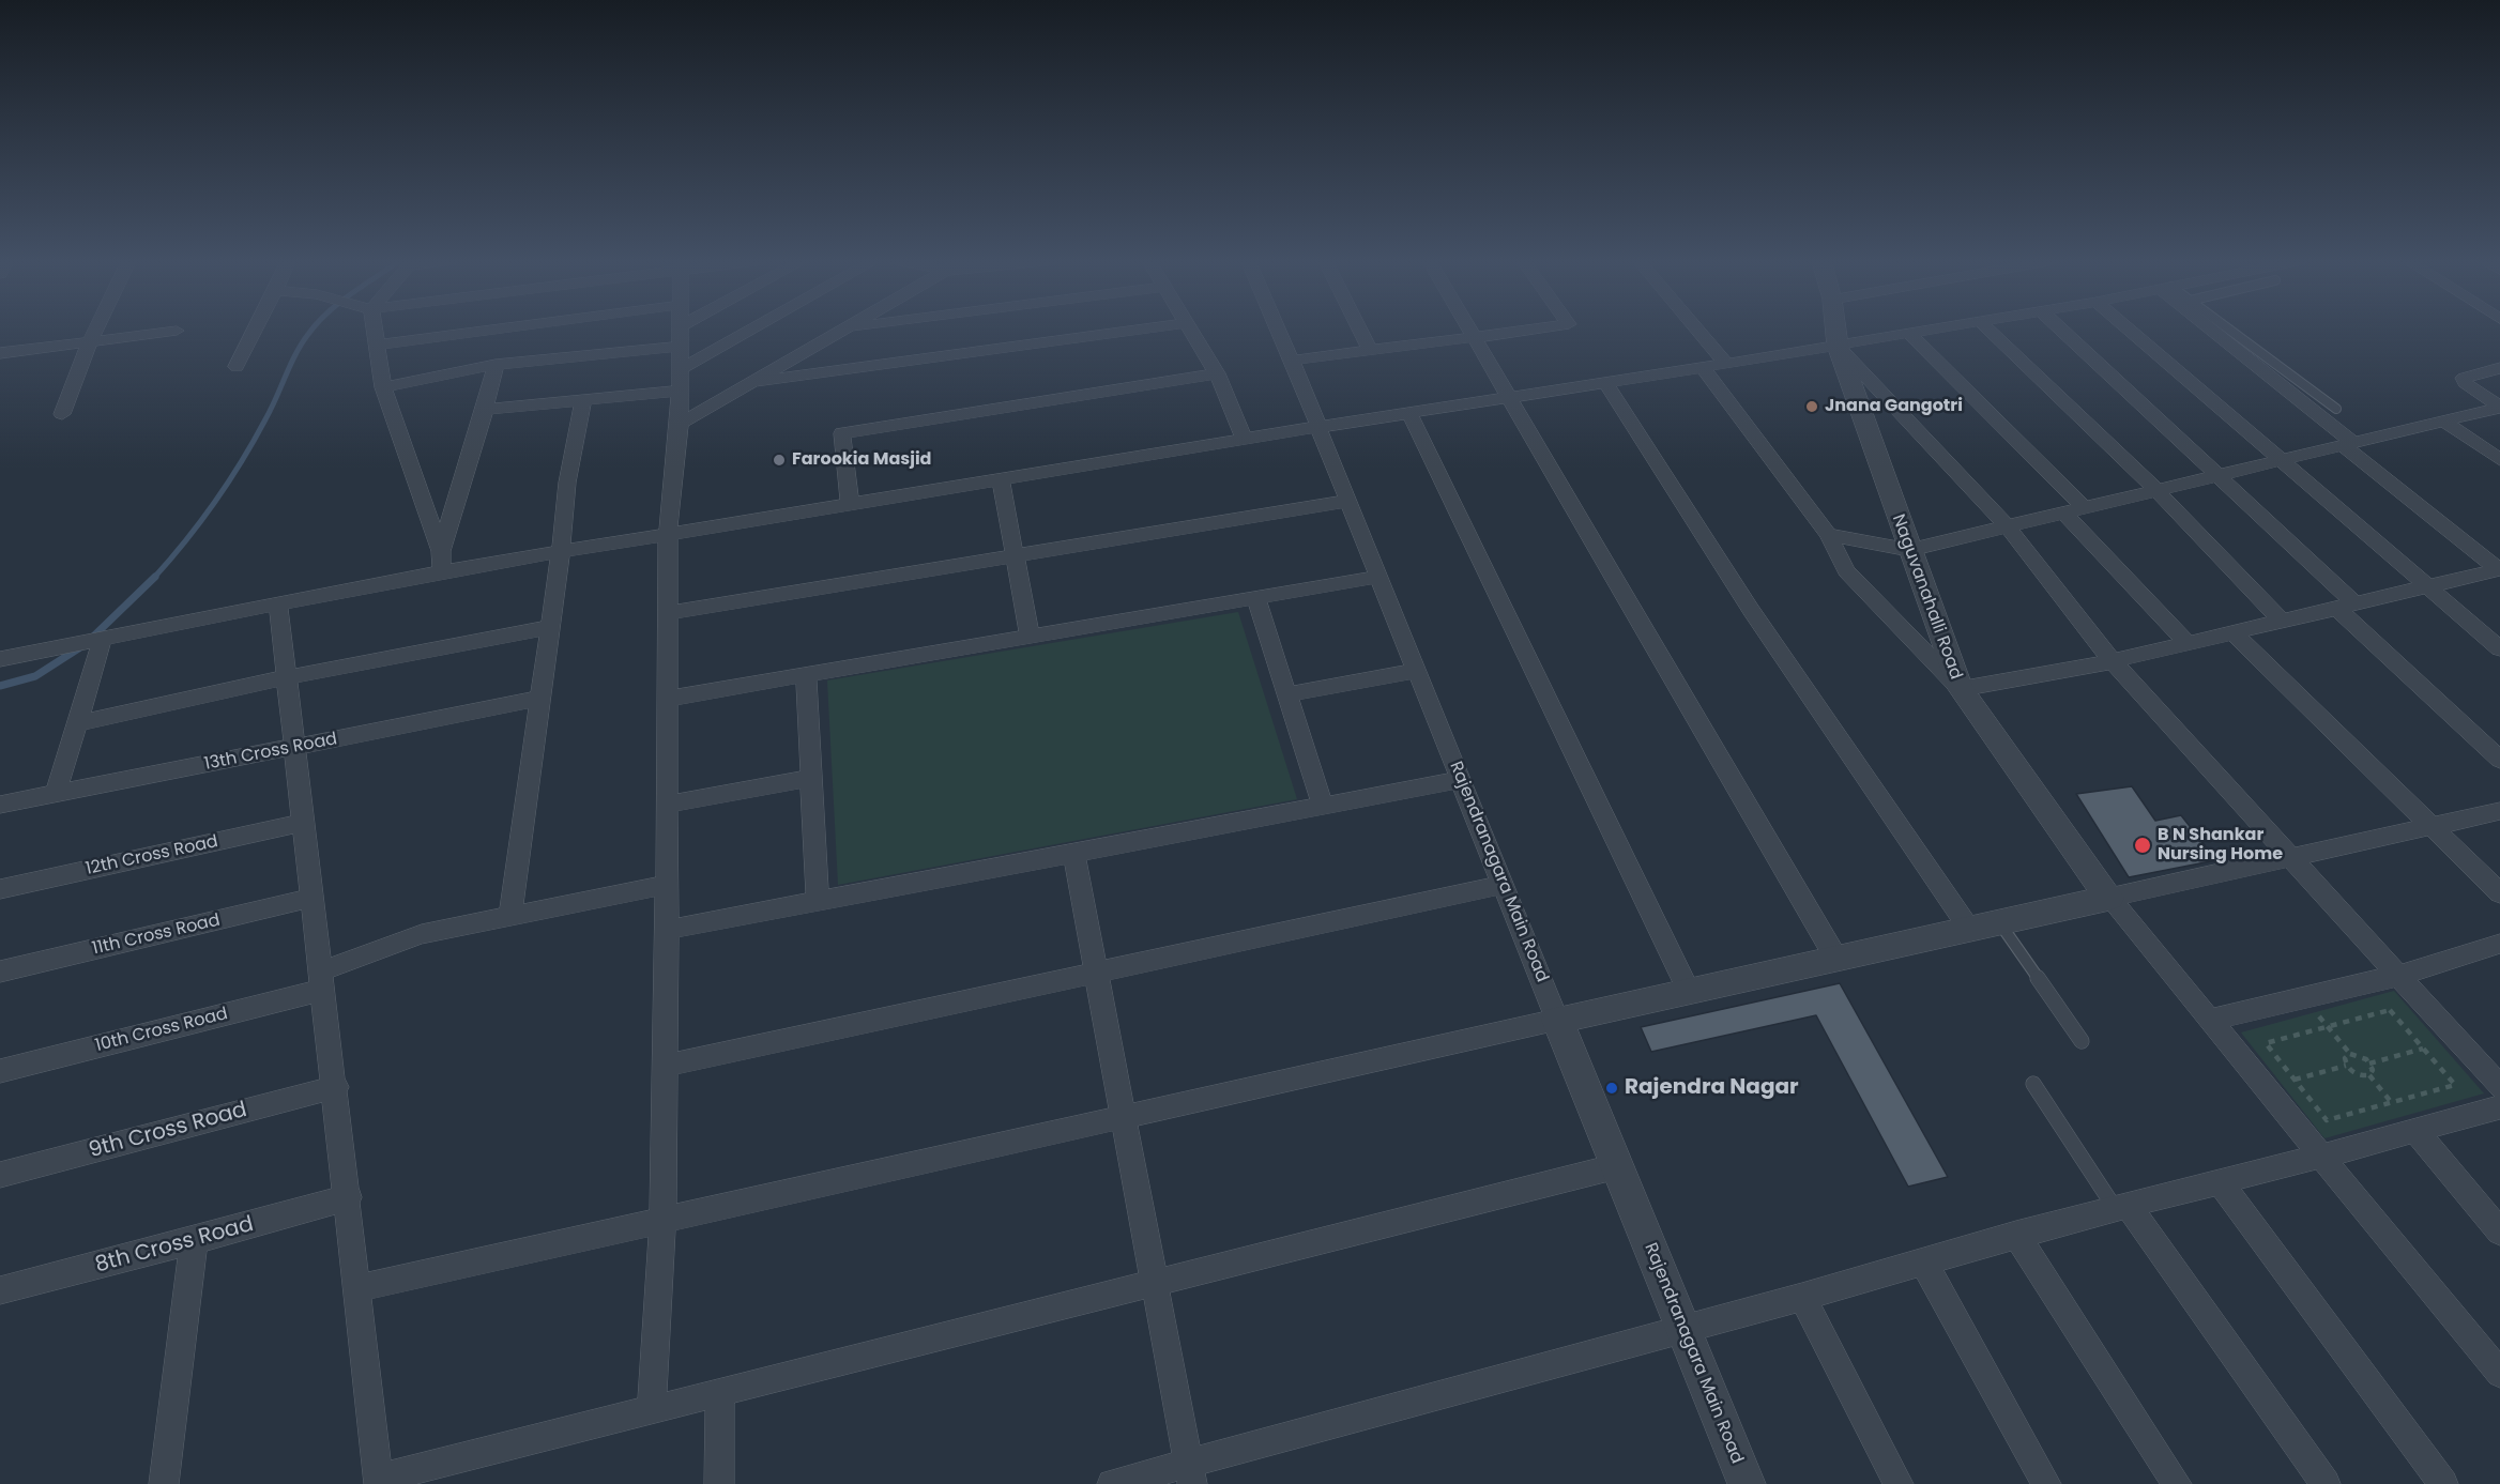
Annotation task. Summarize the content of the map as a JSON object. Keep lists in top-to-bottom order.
{
  "streets": {
    "street": [
      "Naguvanahalli Road",
      "13th Cross Road",
      "12th Cross Road",
      "Rajendranagara Main Road",
      "11th Cross Road",
      "10th Cross Road",
      "9th Cross Road",
      "8th Cross Road"
    ]
  },
  "places": [
    "Jnana Gangotri",
    "Farookia Masjid",
    "B N Shankar Nursing Home",
    "Rajendra Nagar"
  ]
}
